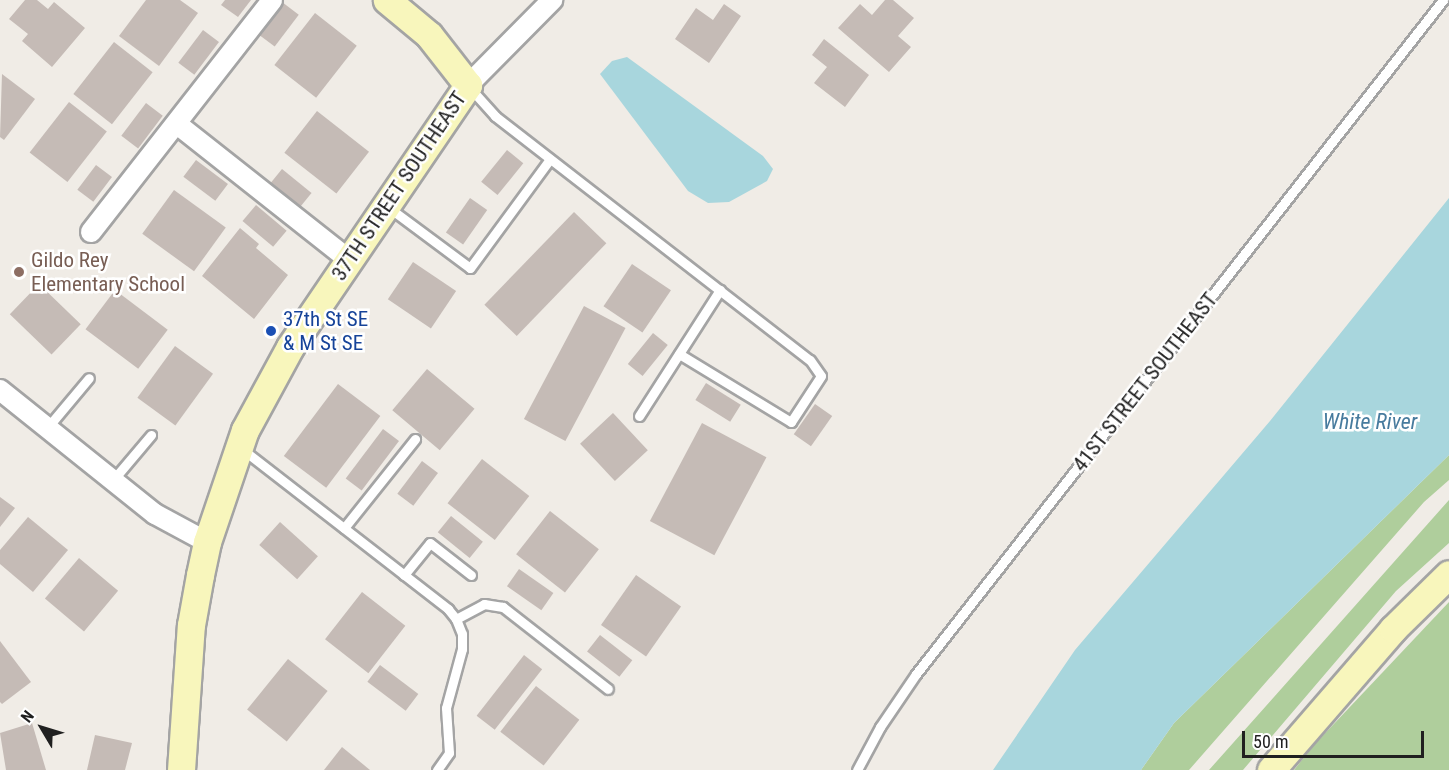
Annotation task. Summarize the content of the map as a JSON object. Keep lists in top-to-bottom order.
{
  "streets": {
    "street": ["37TH STREET SOUTHEAST"],
    "lane": ["41ST STREET SOUTHEAST"]
  },
  "water": ["White River"],
  "places": ["Gildo Rey Elementary School", "37th St SE & M St SE"],
  "scale_bar": "50 m",
  "north": "top left"
}
